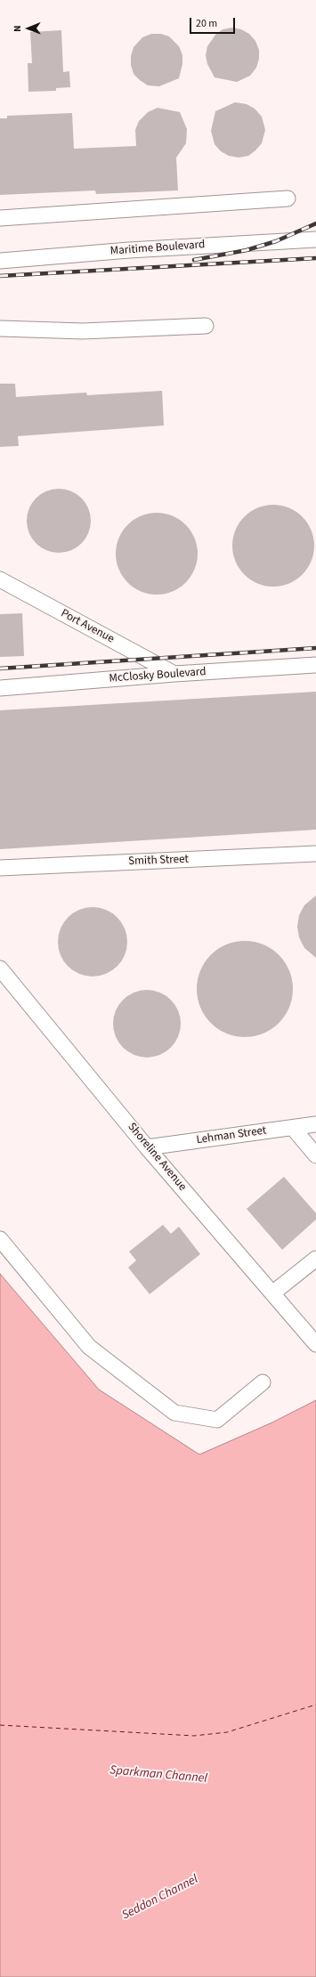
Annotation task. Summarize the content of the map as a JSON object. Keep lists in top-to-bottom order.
{
  "streets": {
    "street": [
      "Maritime Boulevard",
      "Port Avenue",
      "McClosky Boulevard",
      "Smith Street",
      "Lehman Street",
      "Shoreline Avenue"
    ]
  },
  "crossings": [
    ["Port Avenue", "McClosky Boulevard"],
    ["Lehman Street", "Shoreline Avenue"]
  ],
  "water": ["Sparkman Channel", "Seddon Channel"],
  "scale_bar": "20 m",
  "north": "left"
}
